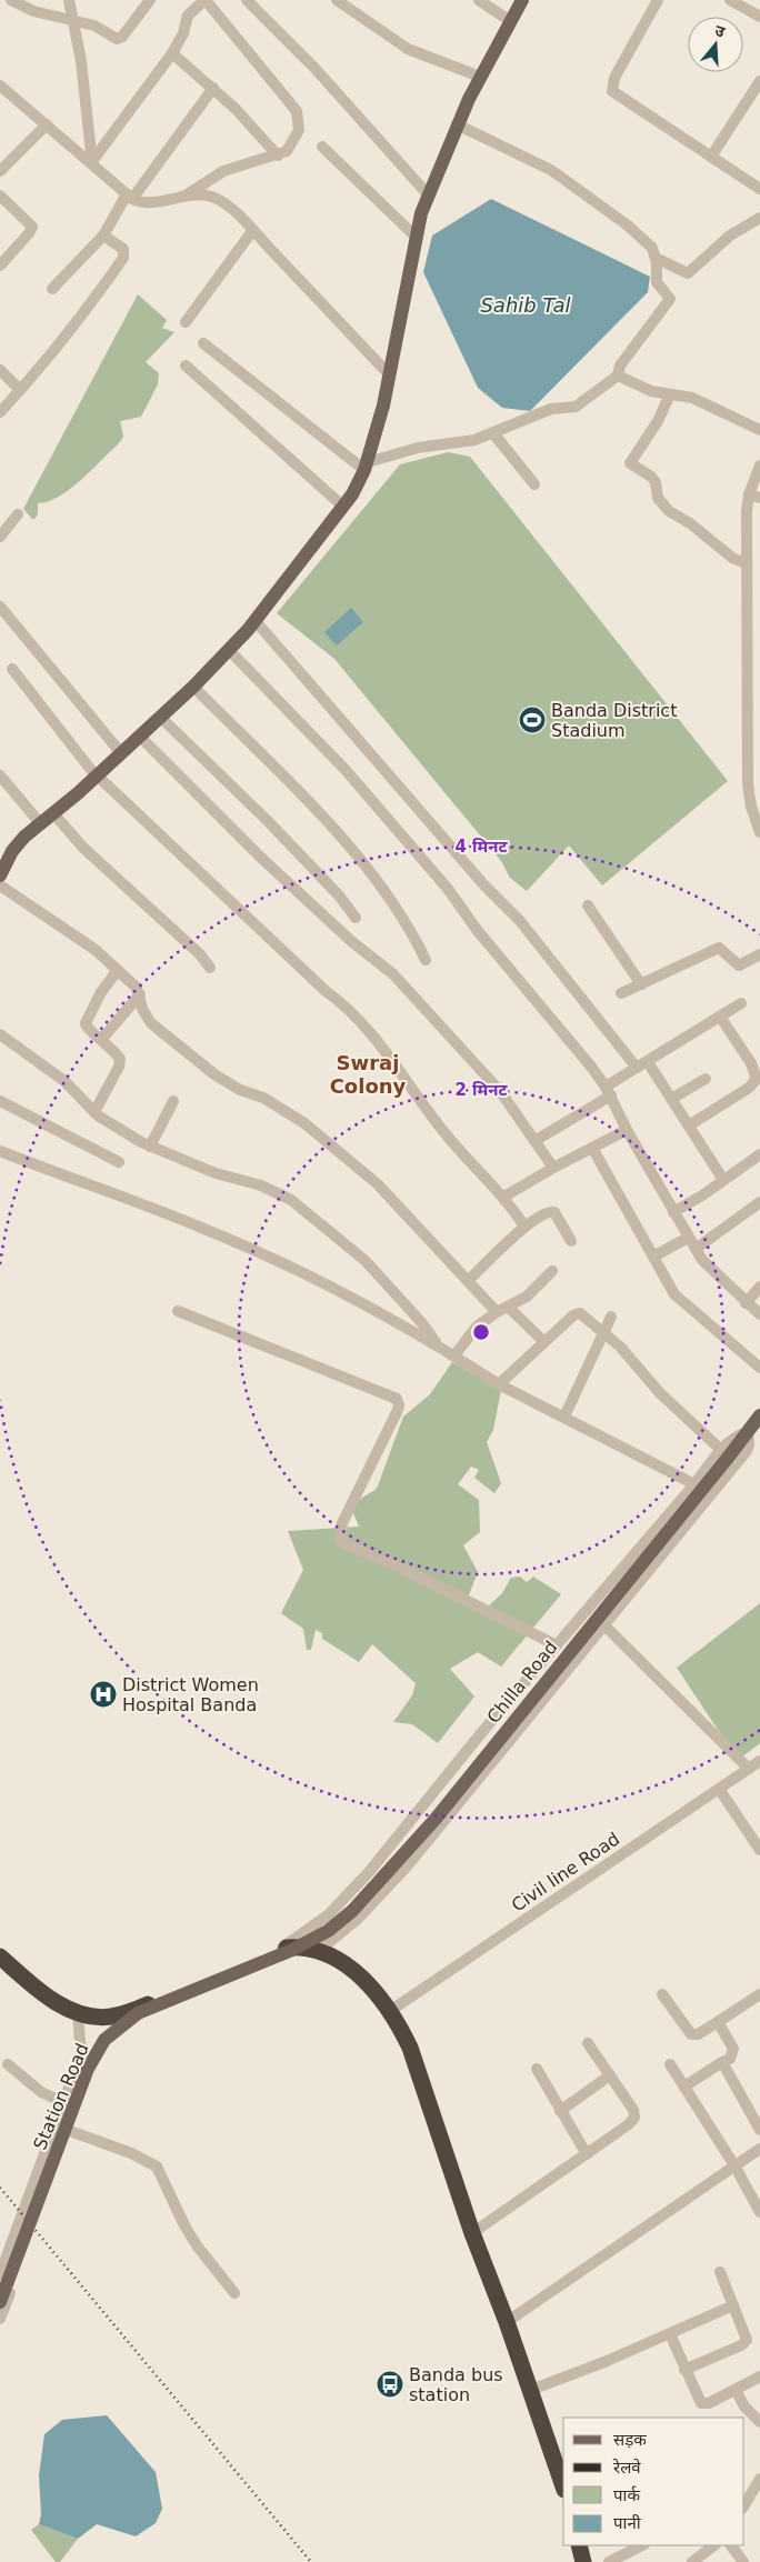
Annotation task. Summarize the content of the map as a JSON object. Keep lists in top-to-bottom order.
{
  "streets": {
    "main road": ["Chilla Road", "Station Road"],
    "street": ["Civil line Road"]
  },
  "crossings": [
    ["Chilla Road", "Station Road"]
  ],
  "districts": ["Swraj Colony"],
  "water": ["Sahib Tal"],
  "places": {
    "sports": ["Banda District Stadium"],
    "hospital": ["District Women Hospital Banda"],
    "bus stop": ["Banda bus station"]
  },
  "legend": [
    "सड़क",
    "रेलवे",
    "पार्क",
    "पानी"
  ],
  "north": "top",
  "rings": ["4 मिनट", "2 मिनट"]
}
